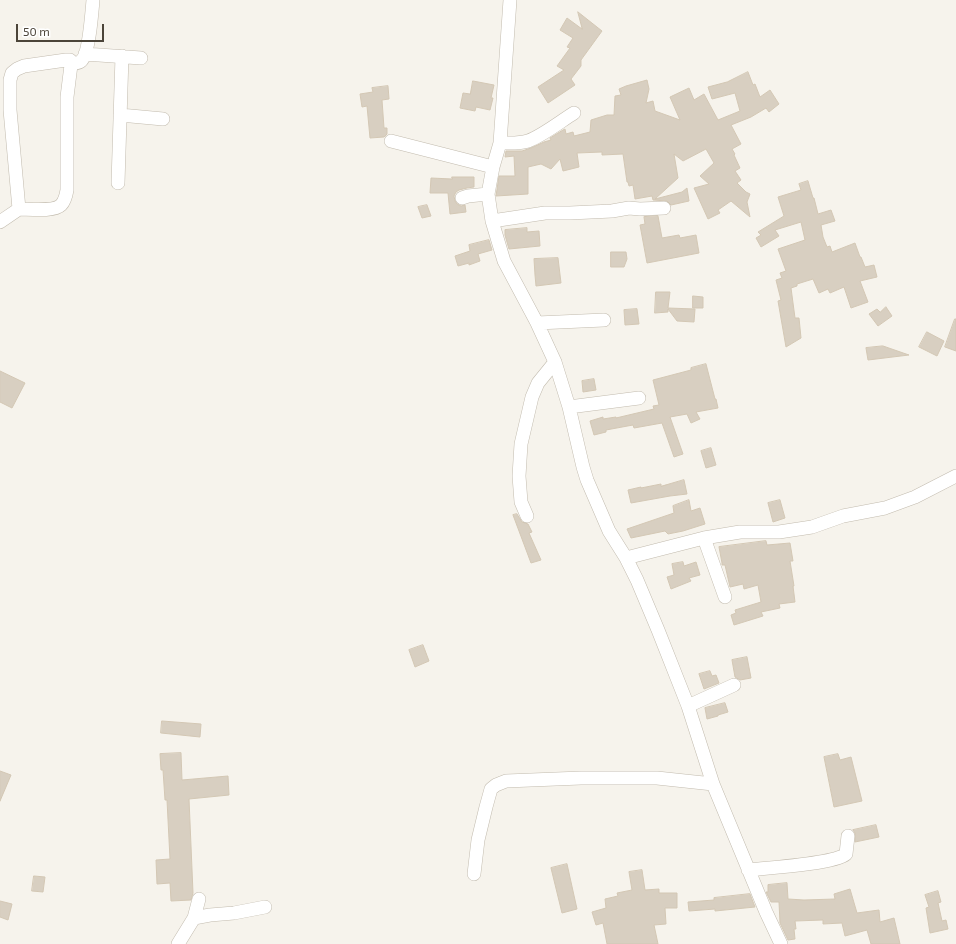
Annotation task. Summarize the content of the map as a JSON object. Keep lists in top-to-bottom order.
{
  "scale_bar": "50 m"
}
